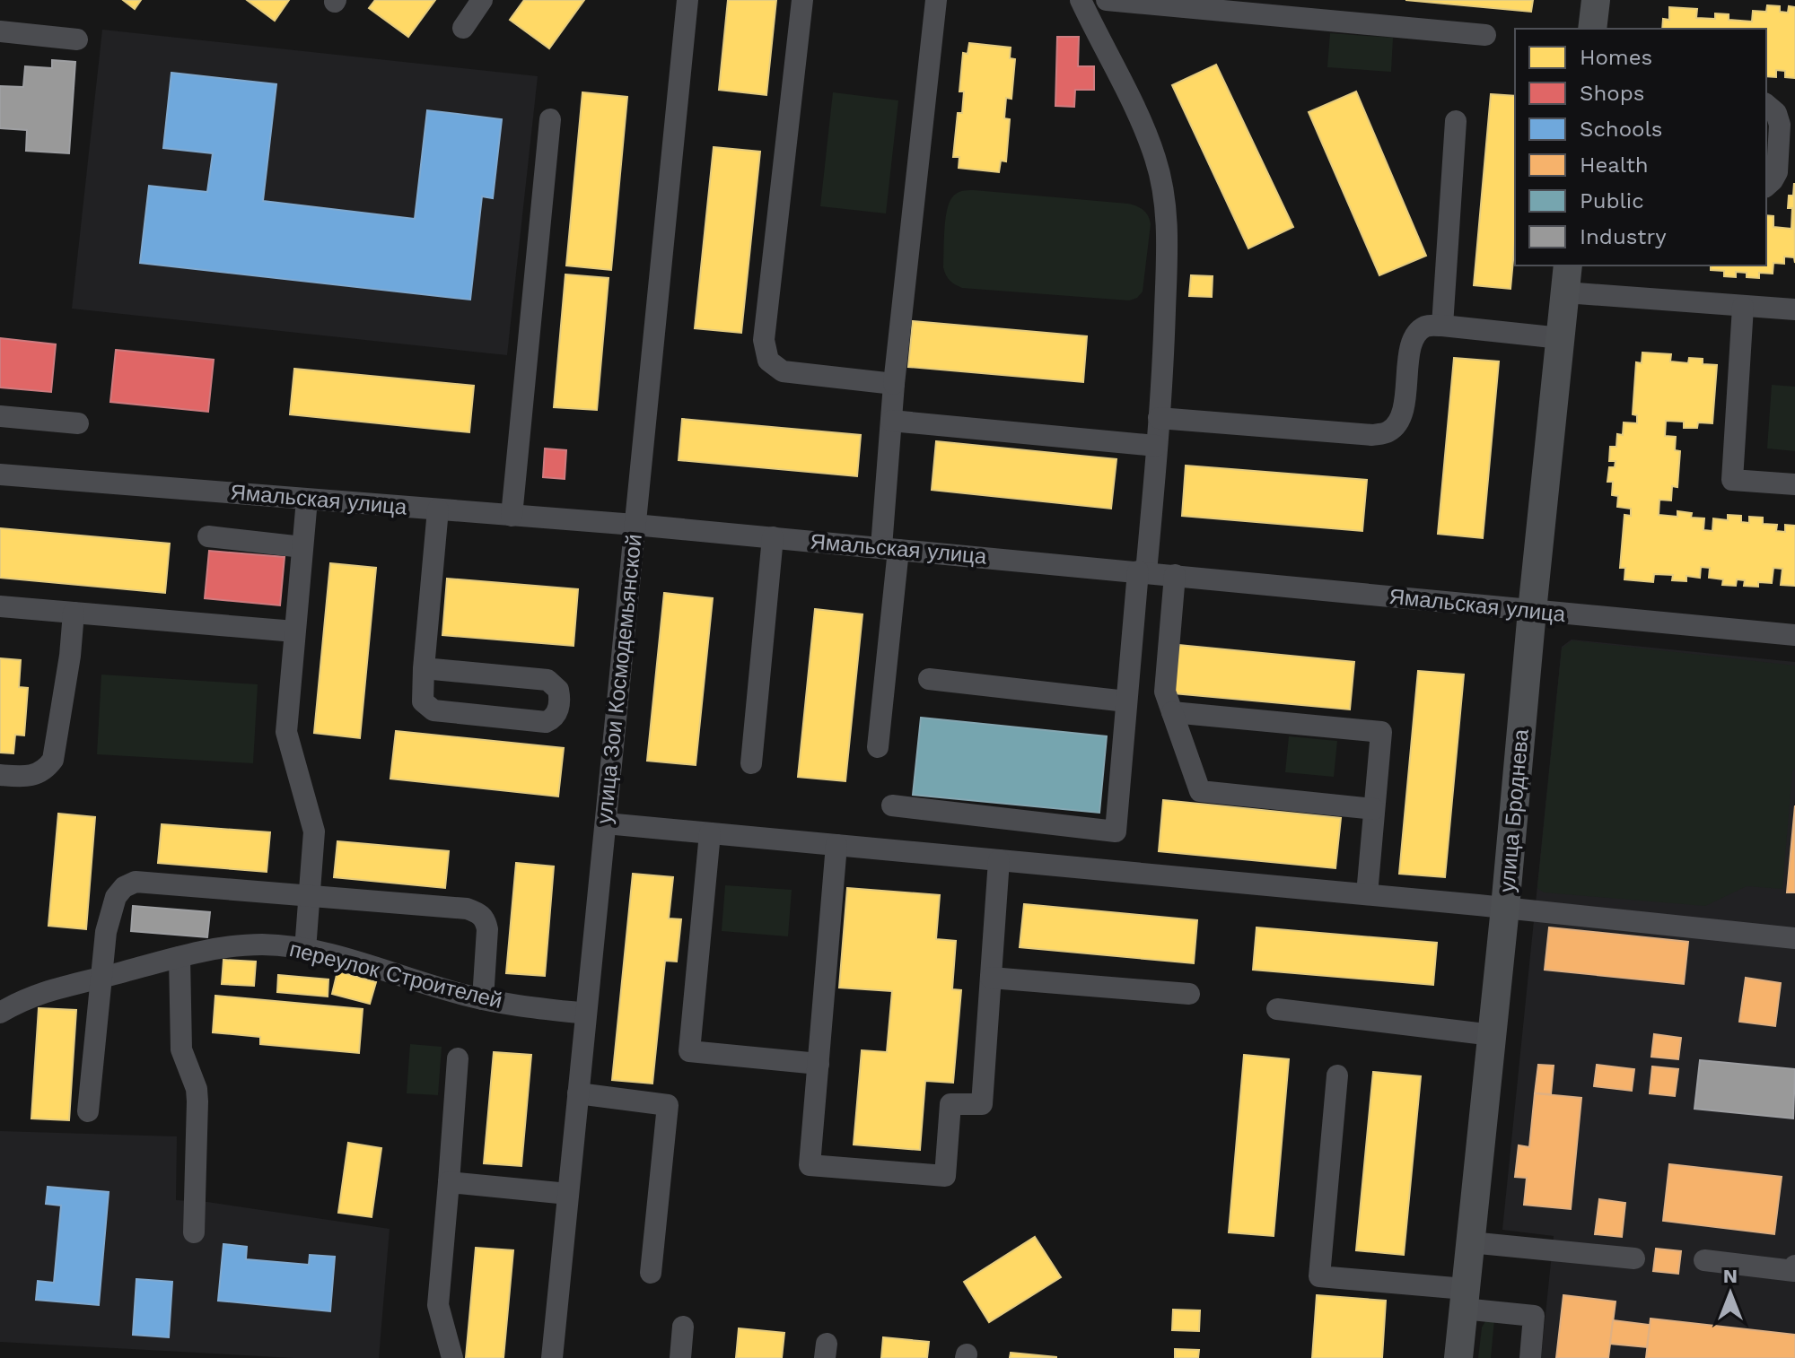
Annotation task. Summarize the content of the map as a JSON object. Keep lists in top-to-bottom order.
{
  "streets": {
    "main road": ["улица Броднева"],
    "street": ["Ямальская улица", "улица Зои Космодемьянской", "переулок Строителей"]
  },
  "crossings": [
    ["Ямальская улица", "улица Зои Космодемьянской"],
    ["Ямальская улица", "улица Броднева"],
    ["улица Зои Космодемьянской", "переулок Строителей"]
  ],
  "legend": [
    "Homes",
    "Shops",
    "Schools",
    "Health",
    "Public",
    "Industry"
  ],
  "north": "top"
}
